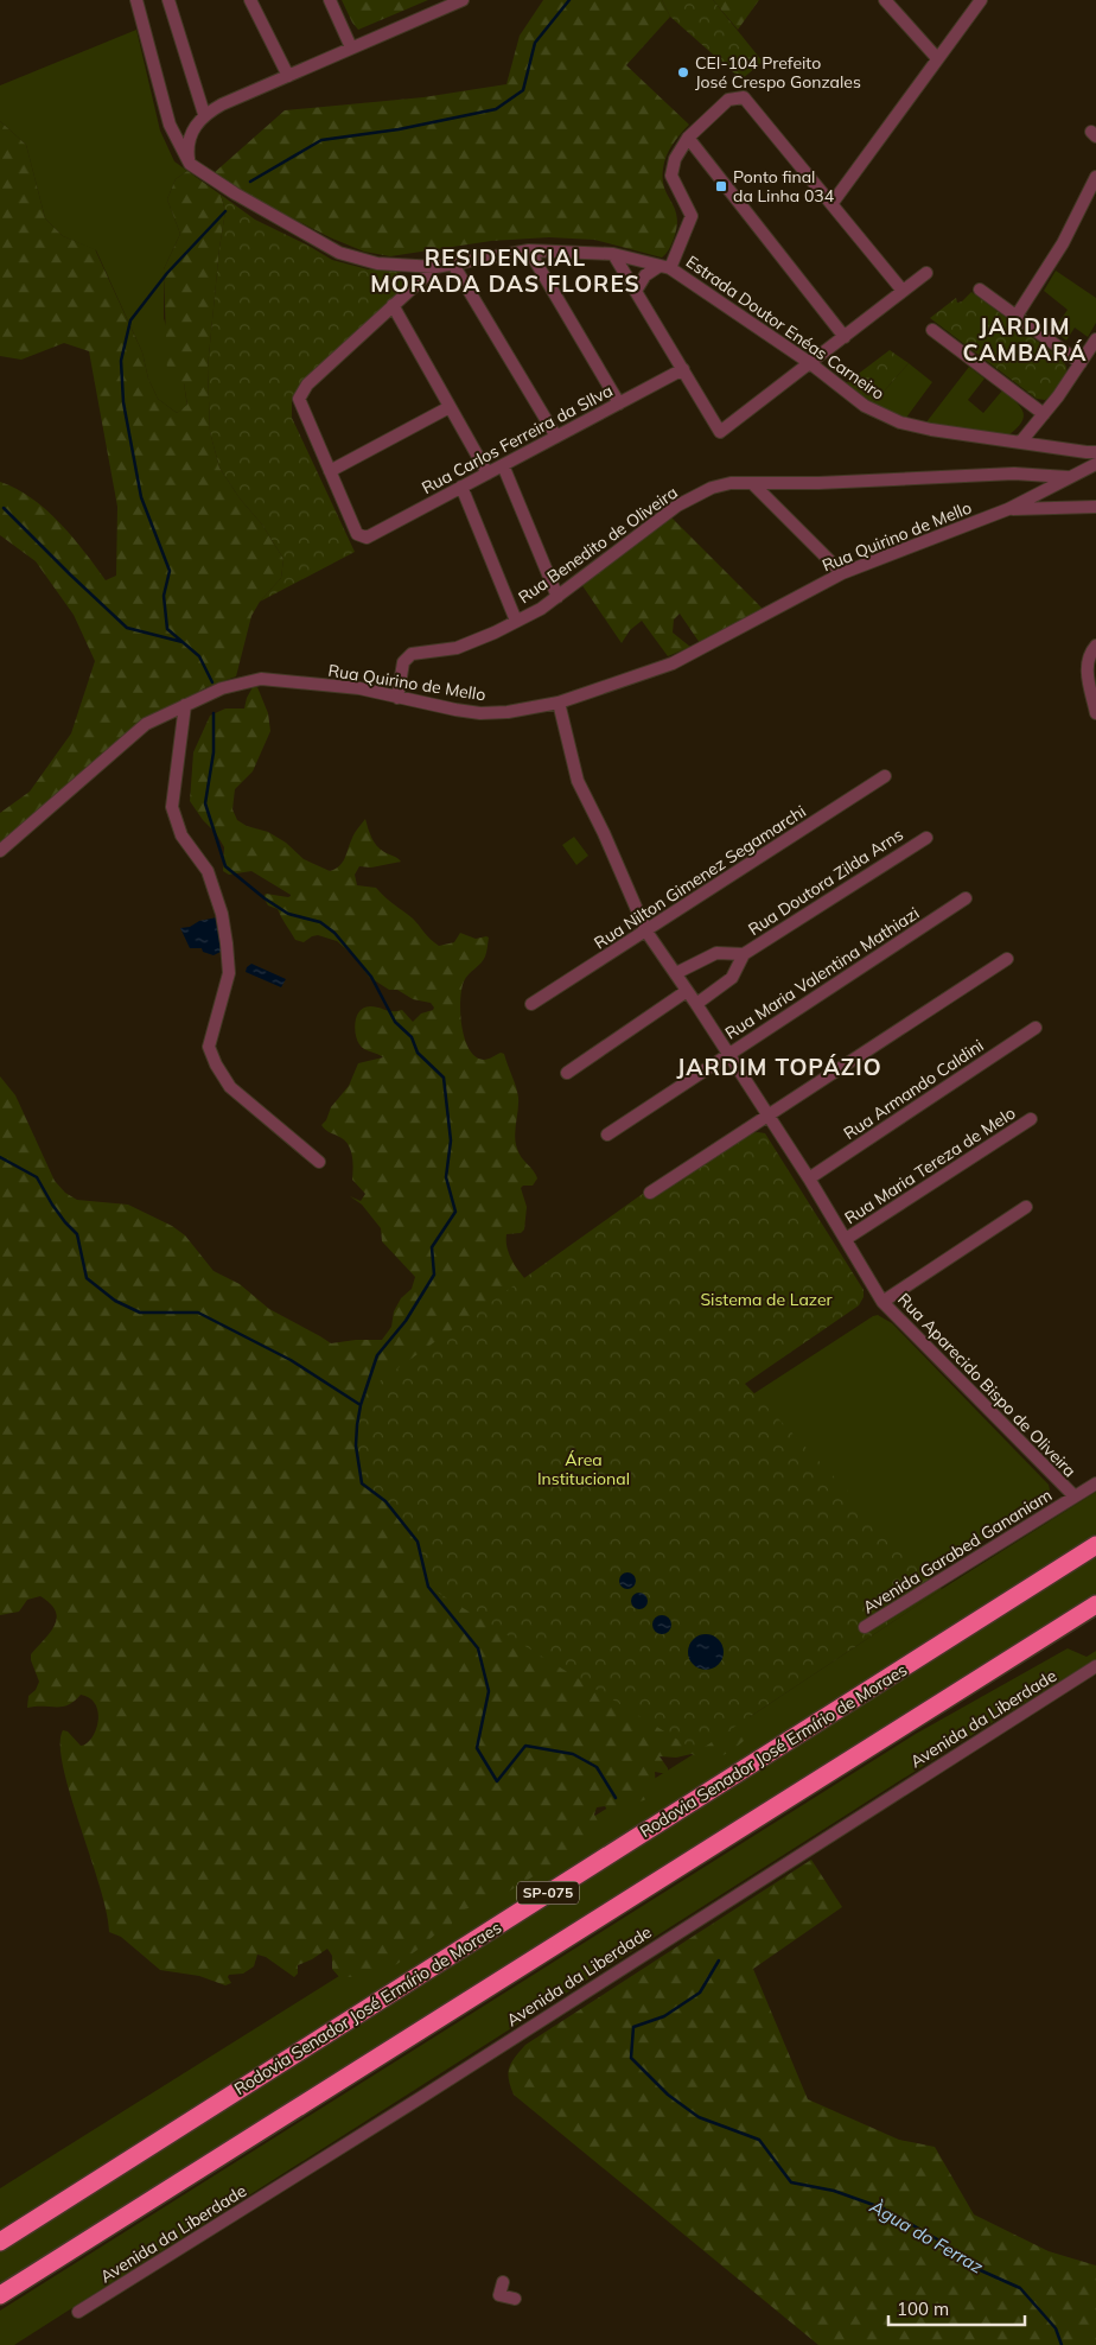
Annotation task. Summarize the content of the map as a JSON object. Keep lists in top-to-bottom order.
{
  "streets": {
    "highway": ["Rodovia Senador José Ermírio de Moraes", "SP-075"],
    "street": [
      "Estrada Doutor Enéas Carneiro",
      "Rua Carlos Ferreira da SIlva",
      "Rua Quirino de Mello",
      "Rua Benedito de Oliveira",
      "Rua Nilton Gimenez Segamarchi",
      "Rua Doutora Zilda Arns",
      "Rua Maria Valentina Mathiazi",
      "Rua Armando Caldini",
      "Rua Maria Tereza de Melo",
      "Rua Aparecido Bispo de Oliveira",
      "Avenida Garabed Gananiam",
      "Avenida da Liberdade"
    ]
  },
  "crossings": [
    ["Rua Quirino de Mello", "Rua Benedito de Oliveira"],
    ["Rua Quirino de Mello", "Rua Aparecido Bispo de Oliveira"],
    ["Rua Nilton Gimenez Segamarchi", "Rua Aparecido Bispo de Oliveira"],
    ["Rua Doutora Zilda Arns", "Rua Aparecido Bispo de Oliveira"],
    ["Rua Maria Valentina Mathiazi", "Rua Aparecido Bispo de Oliveira"],
    ["Rua Armando Caldini", "Rua Aparecido Bispo de Oliveira"],
    ["Rua Maria Tereza de Melo", "Rua Aparecido Bispo de Oliveira"],
    ["Rua Aparecido Bispo de Oliveira", "Avenida Garabed Gananiam"]
  ],
  "districts": ["RESIDENCIAL MORADA DAS FLORES", "JARDIM CAMBARÁ", "JARDIM TOPÁZIO"],
  "water": ["Àgua do Ferraz"],
  "parks": ["Sistema de Lazer", "Área Institucional"],
  "places": {
    "other": ["CEI-104 Prefeito José Crespo Gonzales"],
    "transit": ["Ponto final da Linha 034"]
  },
  "scale_bar": "100 m"
}
